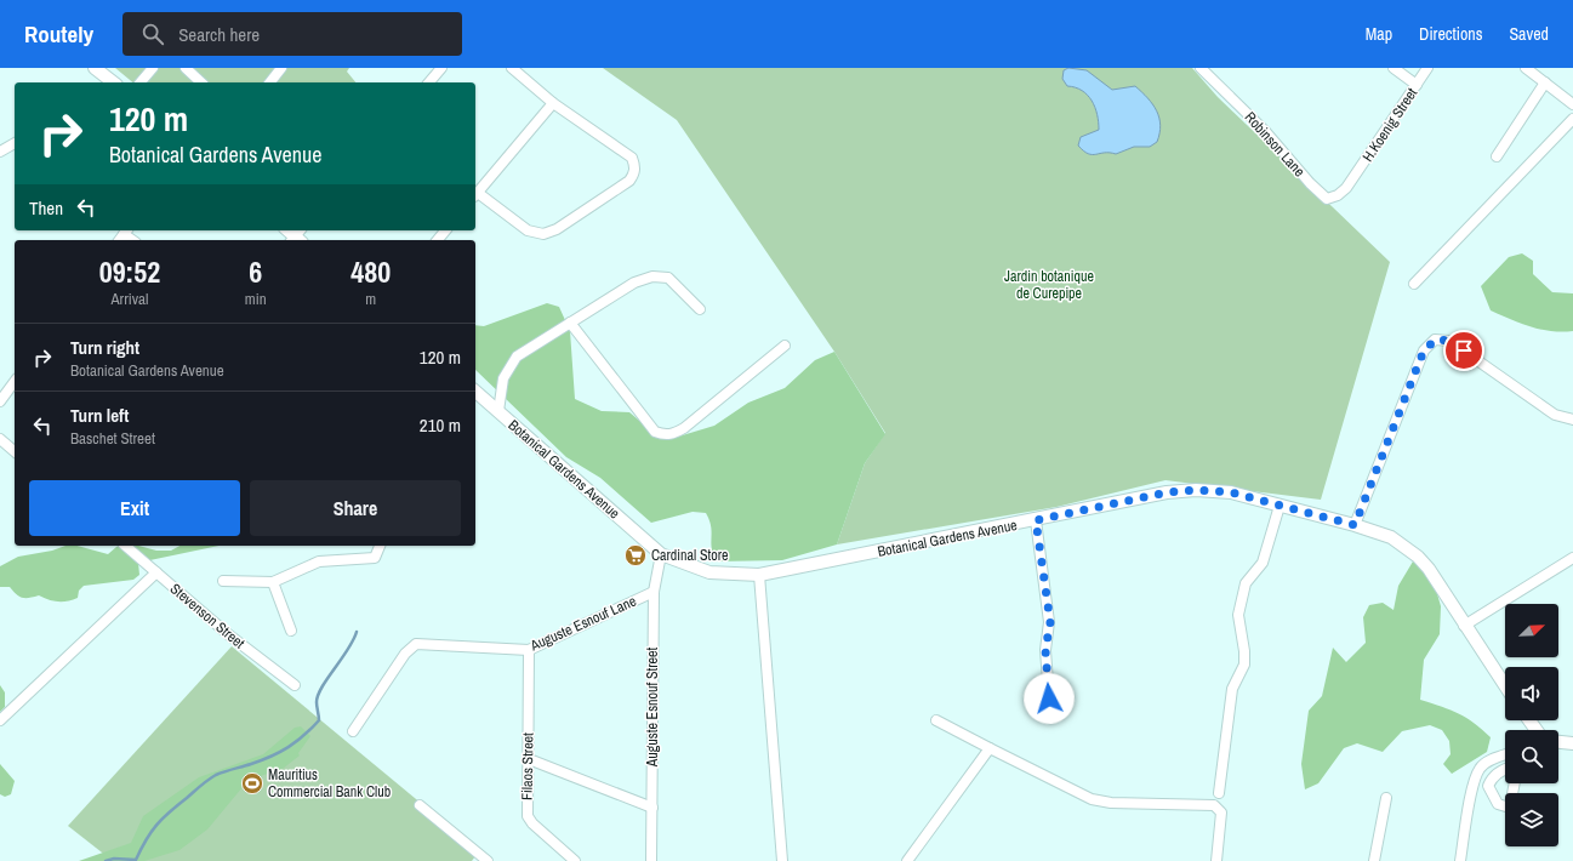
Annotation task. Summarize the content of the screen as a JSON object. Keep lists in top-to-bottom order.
{
  "streets": {
    "street": [
      "H.Koenig Street",
      "Robinson Lane",
      "Botanical Gardens Avenue",
      "Stevenson Street",
      "Auguste Esnouf Lane",
      "Auguste Esnouf Street",
      "Filaos Street"
    ]
  },
  "crossings": [
    ["H.Koenig Street", "Robinson Lane"],
    ["Botanical Gardens Avenue", "Auguste Esnouf Street"],
    ["Auguste Esnouf Lane", "Auguste Esnouf Street"],
    ["Auguste Esnouf Lane", "Filaos Street"]
  ],
  "parks": ["Jardin botanique de Curepipe"],
  "places": {
    "supermarket": ["Cardinal Store"],
    "sports": ["Mauritius Commercial Bank Club"]
  },
  "north": "top right",
  "page": {
    "header": "Routely",
    "search": "Search here",
    "nav": ["Map", "Directions", "Saved"],
    "turn": ["120 m", "Botanical Gardens Avenue"],
    "then": "Then",
    "eta": [
      "09:52",
      "Arrival",
      "6",
      "min",
      "480",
      "m"
    ],
    "list": [
      {
        "name": "Turn right",
        "note": "Botanical Gardens Avenue",
        "value": "120 m"
      },
      {
        "name": "Turn left",
        "note": "Baschet Street",
        "value": "210 m"
      }
    ],
    "buttons": ["Exit", "Share"]
  }
}
